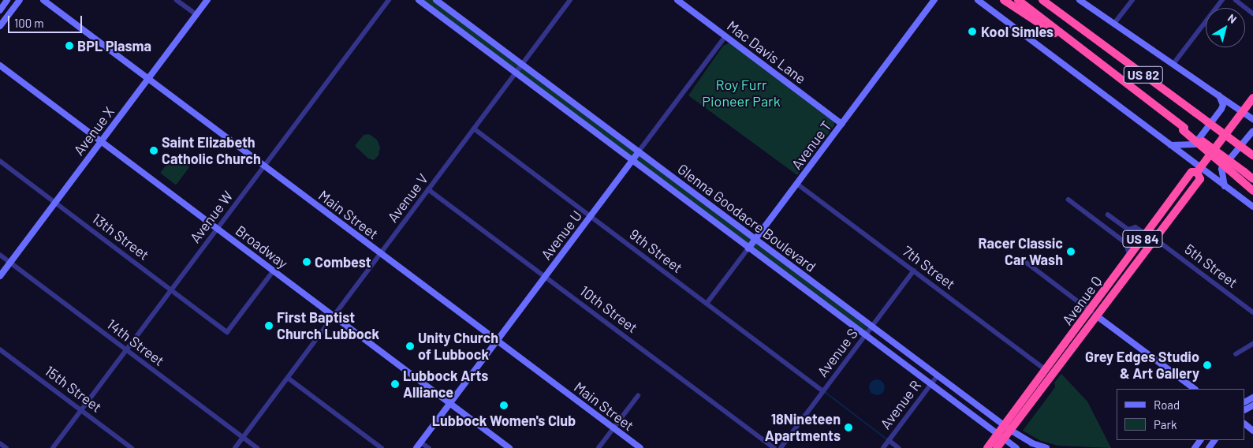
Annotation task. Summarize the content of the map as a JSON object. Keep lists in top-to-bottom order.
{
  "streets": {
    "highway": ["US 82", "US 84", "Avenue Q"],
    "street": [
      "Mac Davis Lane",
      "Avenue X",
      "Avenue T",
      "Avenue V",
      "Main Street",
      "Avenue W",
      "Glenna Goodacre Boulevard",
      "Avenue U",
      "13th Street",
      "Broadway",
      "9th Street",
      "5th Street",
      "7th Street",
      "10th Street",
      "14th Street",
      "Avenue S",
      "15th Street",
      "Avenue R"
    ]
  },
  "crossings": [
    ["Mac Davis Lane", "Avenue T"],
    ["Mac Davis Lane", "Avenue U"],
    ["Avenue X", "Main Street"],
    ["Avenue X", "13th Street"],
    ["Avenue X", "Broadway"],
    ["Avenue X", "14th Street"],
    ["Avenue T", "Glenna Goodacre Boulevard"],
    ["Avenue T", "9th Street"],
    ["Avenue T", "7th Street"],
    ["Avenue V", "Main Street"],
    ["Avenue V", "Glenna Goodacre Boulevard"],
    ["Avenue V", "Broadway"],
    ["Avenue V", "9th Street"],
    ["Avenue V", "10th Street"],
    ["Avenue V", "14th Street"],
    ["Main Street", "Avenue W"],
    ["Main Street", "Avenue U"],
    ["Avenue W", "13th Street"],
    ["Avenue W", "Broadway"],
    ["Avenue W", "14th Street"],
    ["Avenue W", "15th Street"],
    ["Glenna Goodacre Boulevard", "Avenue U"],
    ["Glenna Goodacre Boulevard", "Avenue Q"],
    ["Glenna Goodacre Boulevard", "Avenue S"],
    ["Glenna Goodacre Boulevard", "Avenue R"],
    ["Avenue U", "Broadway"],
    ["Avenue U", "9th Street"],
    ["Avenue U", "10th Street"],
    ["13th Street", "Broadway"],
    ["9th Street", "Avenue S"],
    ["5th Street", "Avenue Q"],
    ["7th Street", "Avenue Q"],
    ["7th Street", "Avenue S"]
  ],
  "parks": ["Roy Furr Pioneer Park"],
  "places": [
    "Kool Simles",
    "BPL Plasma",
    "Saint Elizabeth Catholic Church",
    "Racer Classic Car Wash",
    "Combest",
    "First Baptist Church Lubbock",
    "Unity Church of Lubbock",
    "Grey Edges Studio & Art Gallery",
    "Lubbock Arts Alliance",
    "Lubbock Women's Club",
    "18Nineteen Apartments"
  ],
  "legend": ["Road", "Park"],
  "scale_bar": "100 m",
  "north": "top right"
}
